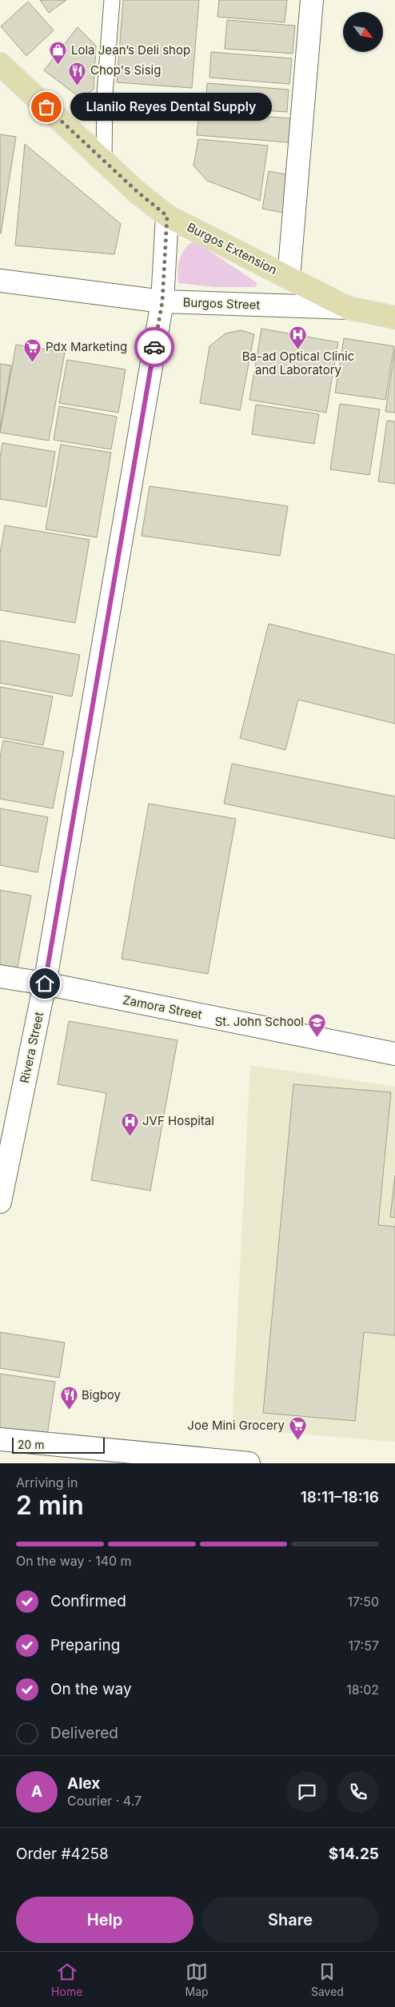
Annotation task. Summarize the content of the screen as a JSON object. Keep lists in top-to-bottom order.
{
  "streets": {
    "main road": ["Burgos Extension", "Burgos Street"],
    "street": ["Zamora Street", "Rivera Street"]
  },
  "crossings": [
    ["Burgos Extension", "Burgos Street"],
    ["Burgos Extension", "Rivera Street"],
    ["Burgos Street", "Rivera Street"],
    ["Zamora Street", "Rivera Street"]
  ],
  "places": {
    "shop": ["Lola Jean’s Deli shop"],
    "restaurant": ["Chop's Sisig", "Bigboy"],
    "other": ["Llanilo Reyes Dental Supply"],
    "hospital": ["Ba-ad Optical Clinic and Laboratory", "JVF Hospital"],
    "supermarket": ["Pdx Marketing", "Joe Mini Grocery"],
    "school or university": ["St. John School"]
  },
  "scale_bar": "20 m",
  "north": "bottom right",
  "page": {
    "bubble": "Llanilo Reyes Dental Supply",
    "scale": "20 m",
    "heading": ["2 min", "Arriving in", "18:11–18:16"],
    "panel": [
      "Alex",
      "Courier · 4.7",
      "Order #4258",
      "$14.25"
    ],
    "bar": "On the way · 140 m",
    "list": [
      ["Confirmed", "17:50"],
      ["Preparing", "17:57"],
      ["On the way", "18:02"],
      "Delivered"
    ],
    "round": "A",
    "buttons": ["Help", "Share"],
    "tabs": ["Home", "Map", "Saved"]
  }
}
